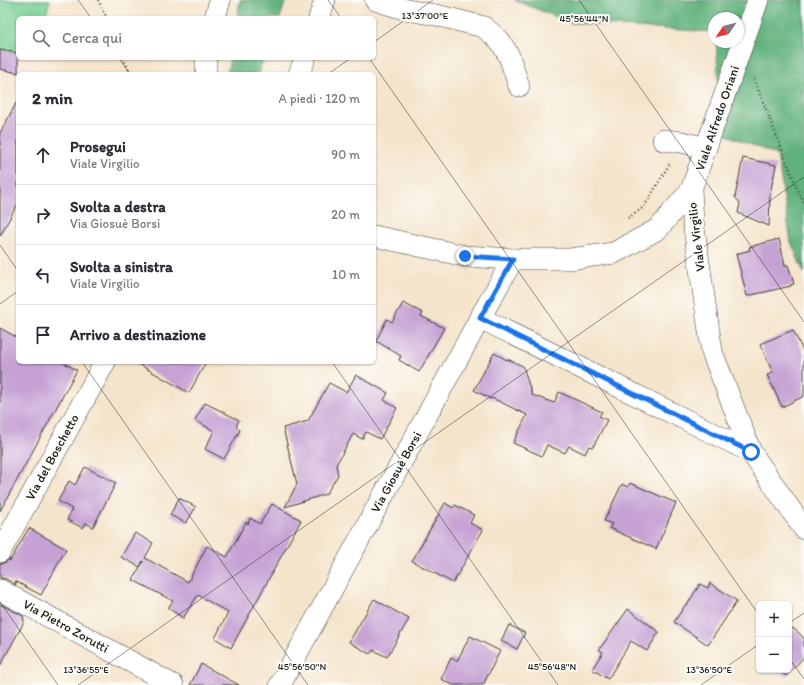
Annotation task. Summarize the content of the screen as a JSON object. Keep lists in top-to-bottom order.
{
  "streets": {
    "street": [
      "Viale Alfredo Oriani",
      "Viale Virgilio",
      "Via del Boschetto",
      "Via Giosuè Borsi",
      "Via Pietro Zorutti"
    ]
  },
  "crossings": [
    ["Viale Alfredo Oriani", "Viale Virgilio"],
    ["Viale Virgilio", "Via Giosuè Borsi"]
  ],
  "north": "bottom left",
  "page": {
    "search": "Cerca qui",
    "heading": ["2 min", "A piedi · 120 m"],
    "list": [
      ["Prosegui", "Viale Virgilio", "90 m"],
      ["Svolta a destra", "Via Giosuè Borsi", "20 m"],
      ["Svolta a sinistra", "Viale Virgilio", "10 m"],
      "Arrivo a destinazione"
    ],
    "map_buttons": ["+", "−"]
  },
  "coordinates": [
    "13°37'00\"E",
    "45°56'44\"N",
    "45°56'50\"N",
    "45°56'48\"N",
    "13°36'55\"E",
    "13°36'50\"E"
  ]
}
